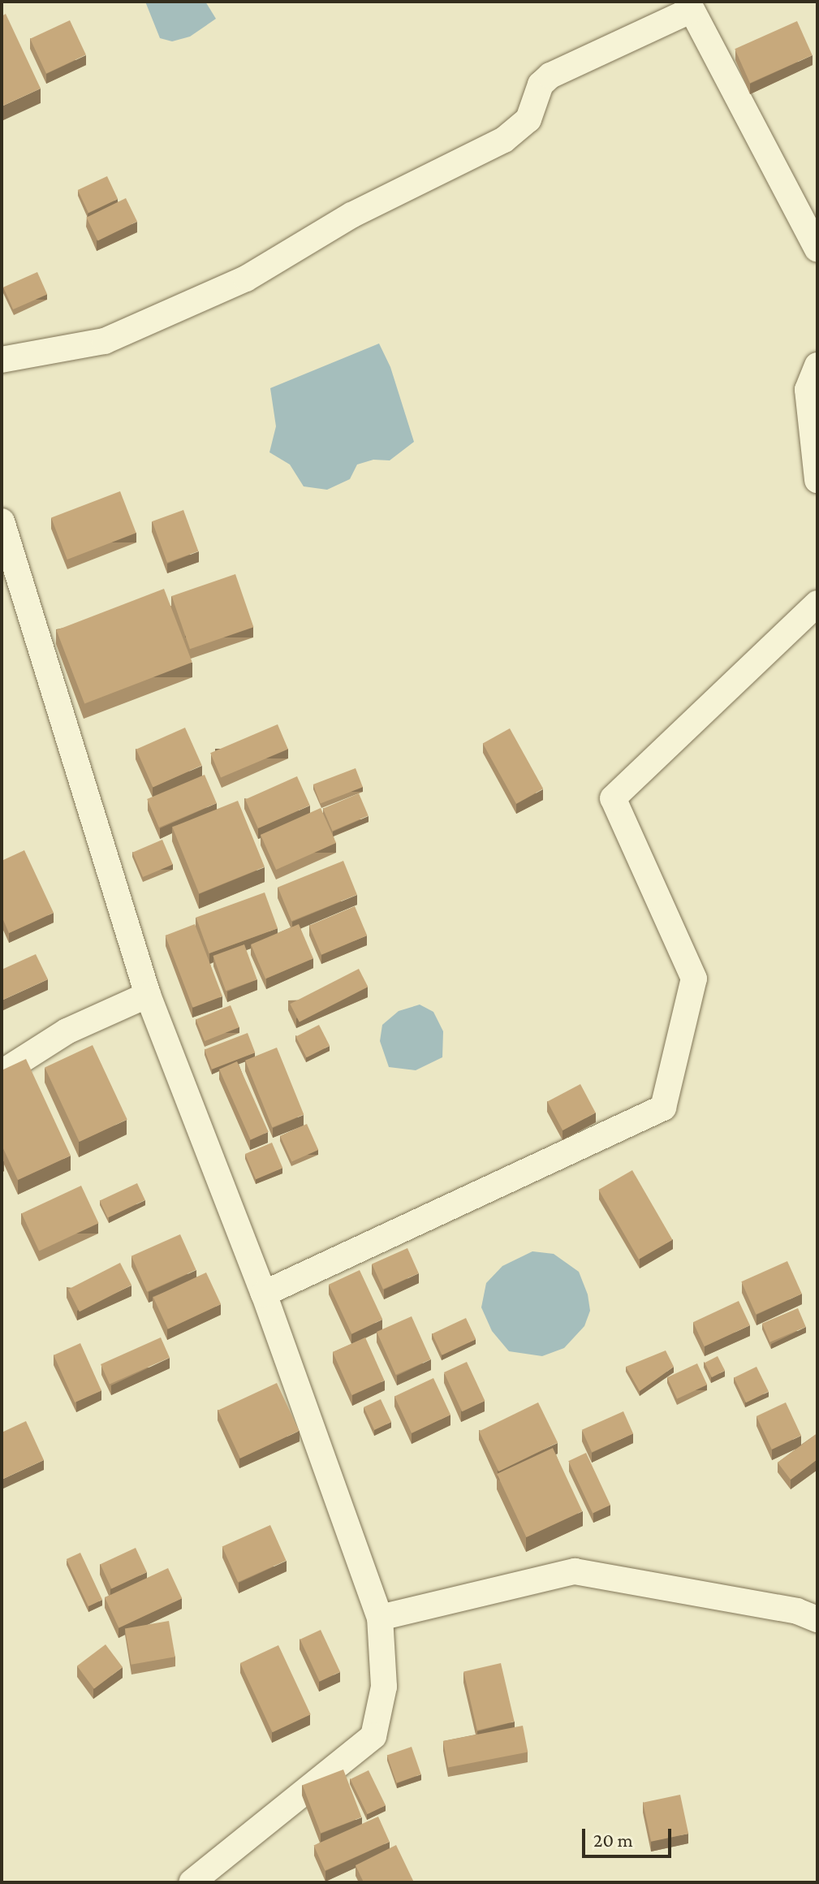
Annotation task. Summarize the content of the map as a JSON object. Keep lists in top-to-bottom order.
{
  "scale_bar": "20 m"
}
